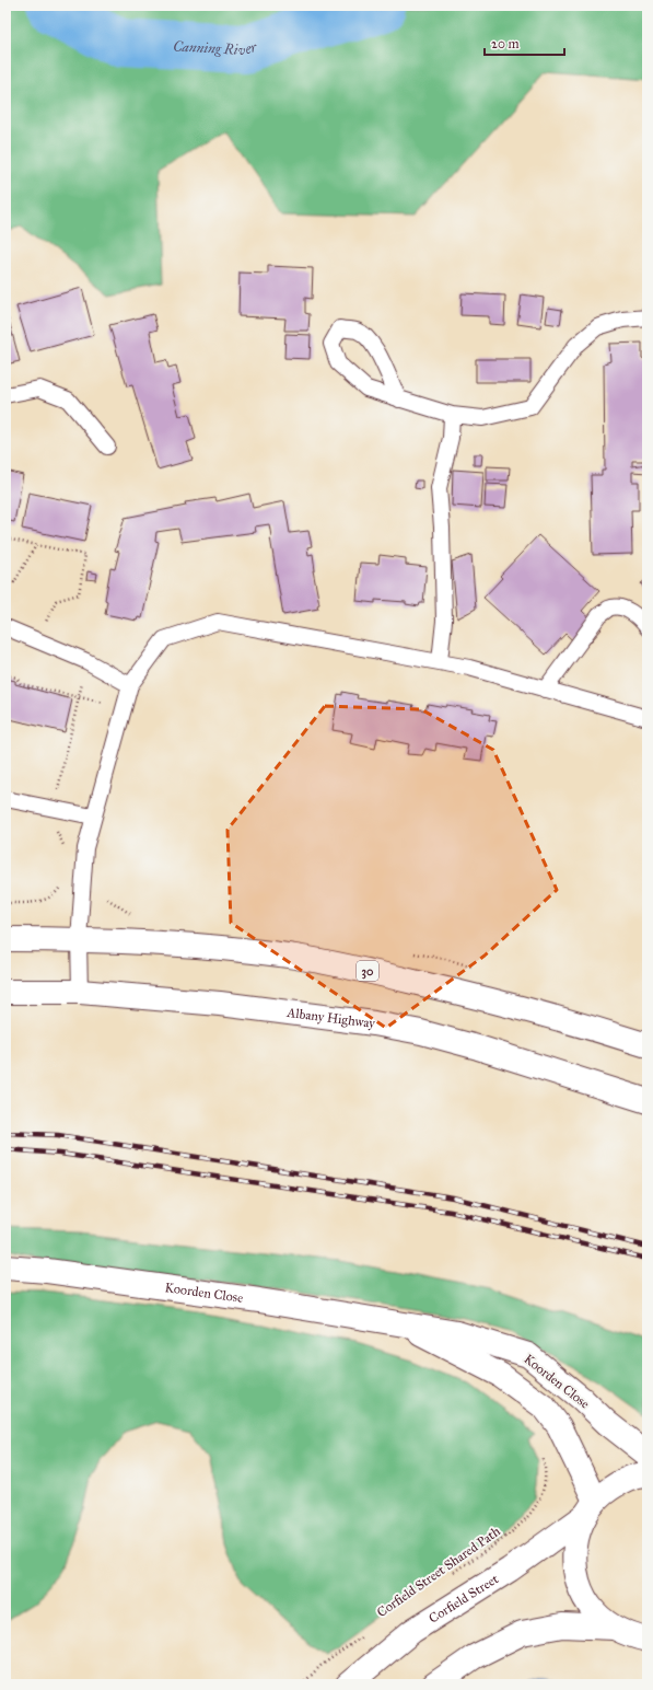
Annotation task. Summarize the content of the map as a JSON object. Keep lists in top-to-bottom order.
{
  "streets": {
    "main road": [
      "30",
      "Albany Highway",
      "Koorden Close",
      "Corfield Street"
    ],
    "path": ["Corfield Street Shared Path"]
  },
  "crossings": [
    ["Koorden Close", "Corfield Street"]
  ],
  "water": ["Canning River"],
  "scale_bar": "20 m"
}
